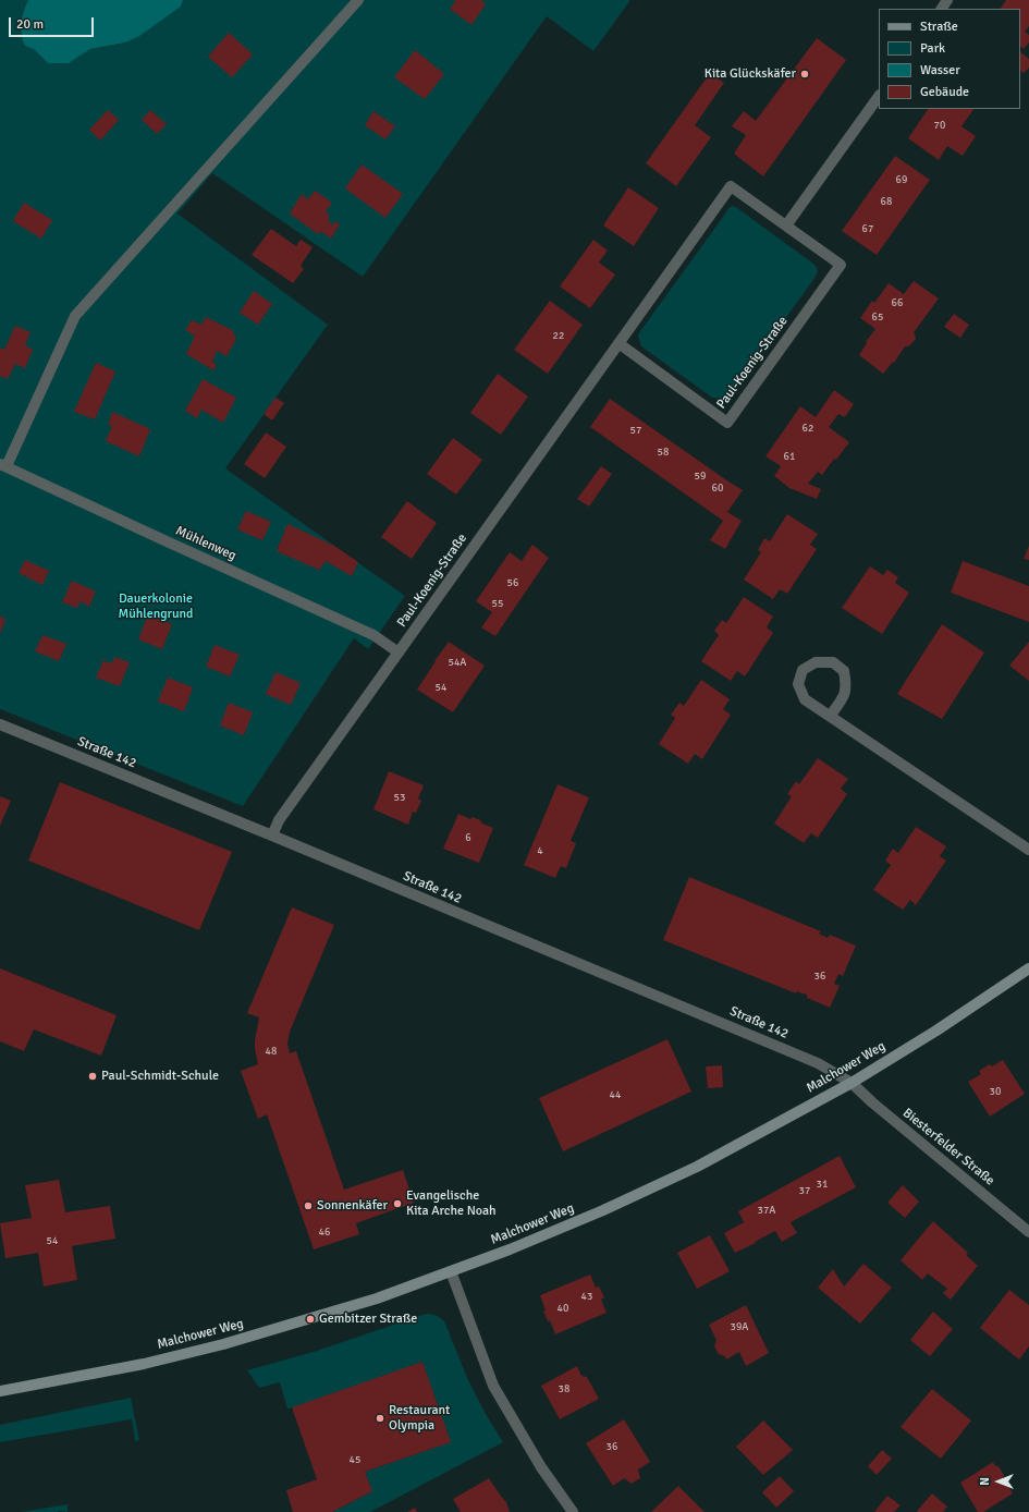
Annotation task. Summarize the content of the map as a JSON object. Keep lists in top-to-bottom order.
{
  "streets": {
    "street": [
      "Paul-Koenig-Straße",
      "Mühlenweg",
      "Straße 142",
      "Malchower Weg",
      "Biesterfelder Straße"
    ]
  },
  "crossings": [
    ["Paul-Koenig-Straße", "Mühlenweg"],
    ["Paul-Koenig-Straße", "Straße 142"],
    ["Straße 142", "Malchower Weg"],
    ["Straße 142", "Biesterfelder Straße"],
    ["Malchower Weg", "Biesterfelder Straße"]
  ],
  "parks": ["Dauerkolonie Mühlengrund"],
  "places": [
    "Kita Glückskäfer",
    "Paul-Schmidt-Schule",
    "Evangelische Kita Arche Noah",
    "Sonnenkäfer",
    "Gembitzer Straße",
    "Restaurant Olympia"
  ],
  "house_numbers": [
    "70",
    "69",
    "68",
    "67",
    "66",
    "65",
    "22",
    "62",
    "57",
    "58",
    "61",
    "59",
    "60",
    "56",
    "55",
    "54A",
    "54",
    "53",
    "6",
    "4",
    "36",
    "48",
    "30",
    "44",
    "31",
    "37",
    "37A",
    "46",
    "54",
    "43",
    "40",
    "39A",
    "38",
    "36",
    "45"
  ],
  "legend": [
    "Straße",
    "Park",
    "Wasser",
    "Gebäude"
  ],
  "scale_bar": "20 m",
  "north": "left"
}
